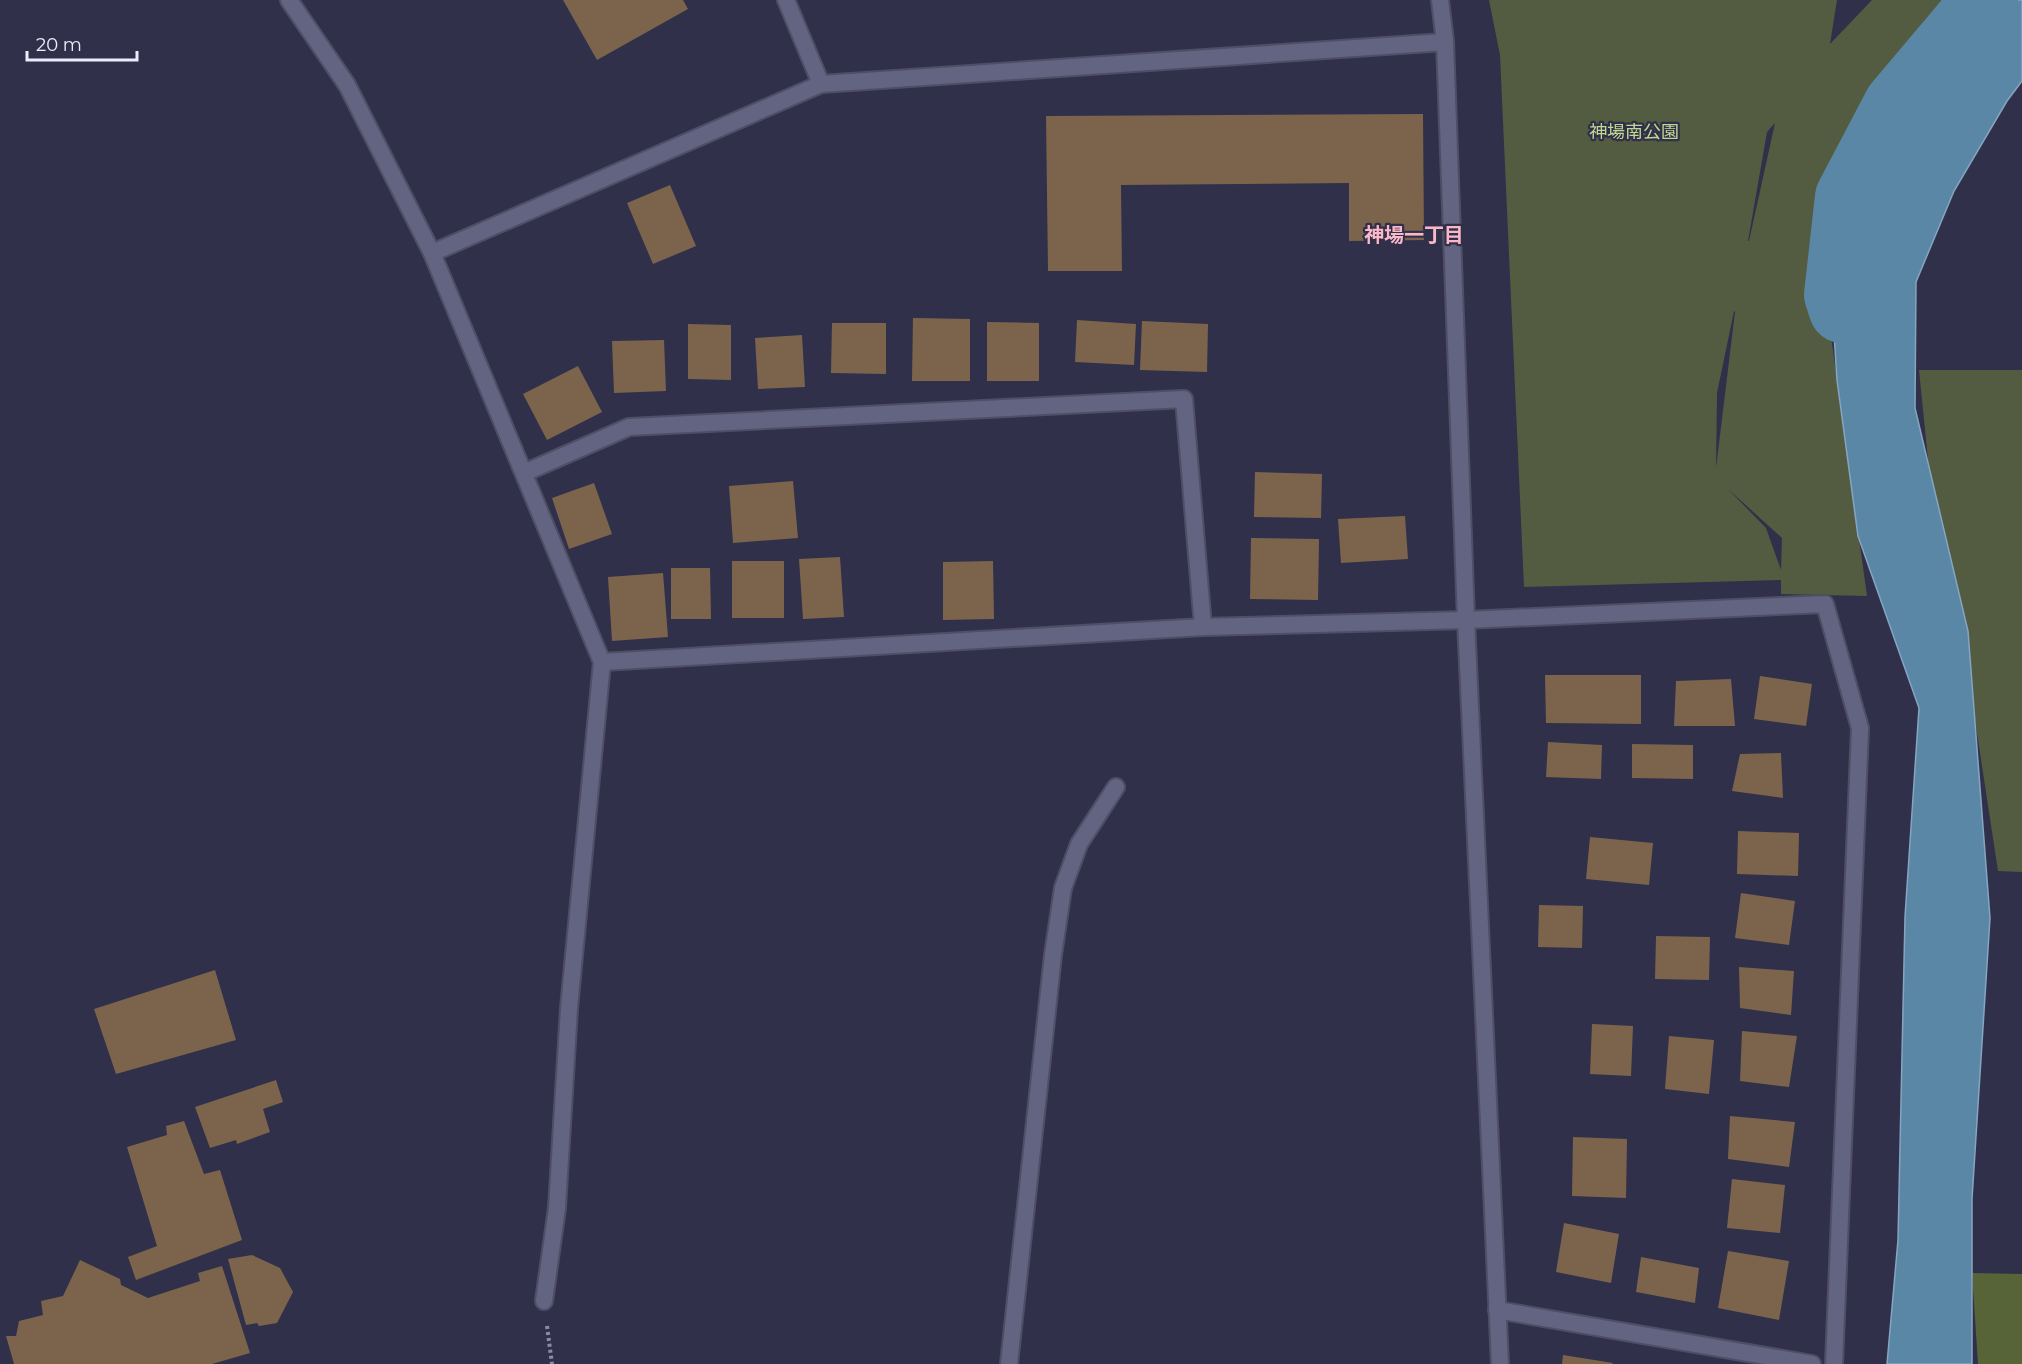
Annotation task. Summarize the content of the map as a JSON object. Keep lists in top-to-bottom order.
{
  "districts": ["神場一丁目"],
  "parks": ["神場南公園"],
  "scale_bar": "20 m"
}
